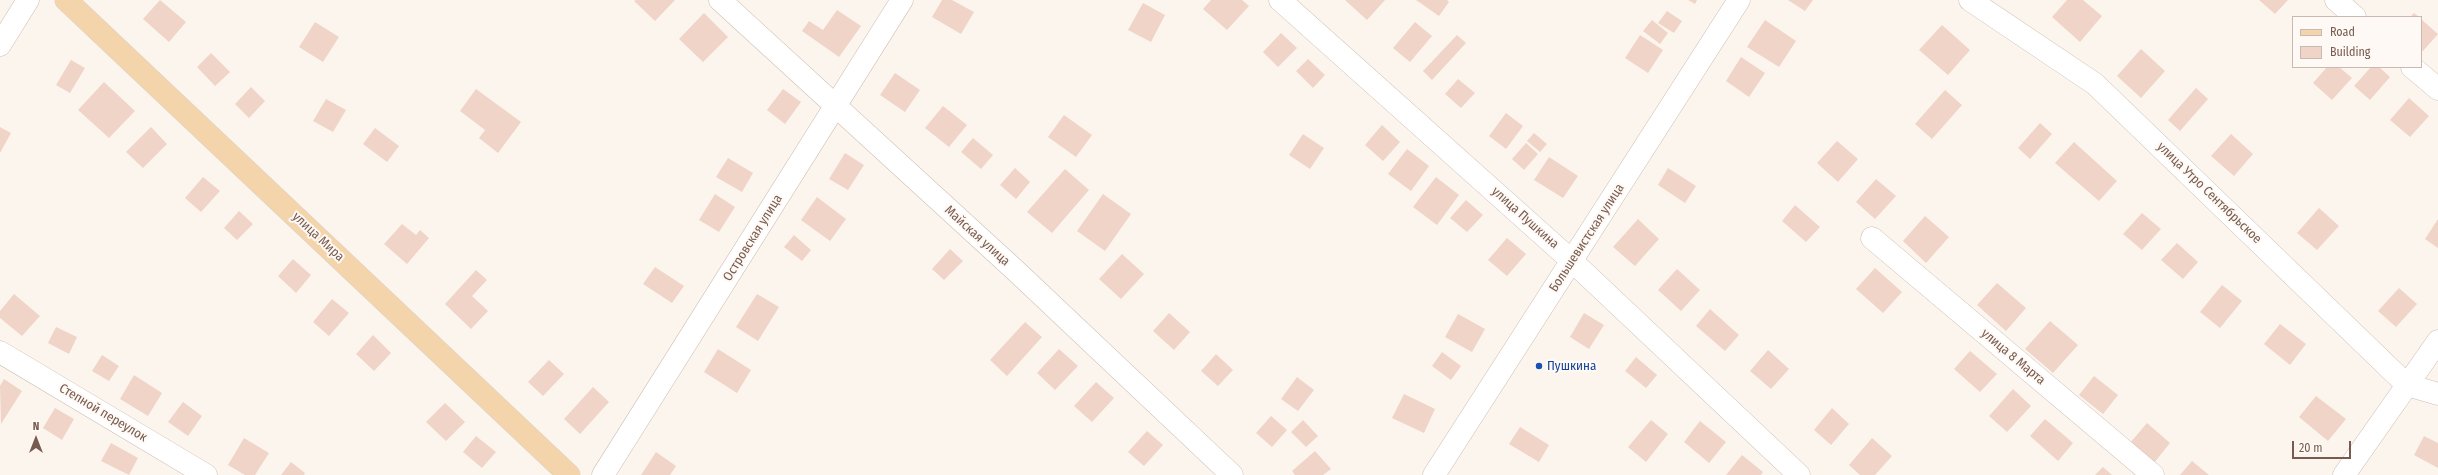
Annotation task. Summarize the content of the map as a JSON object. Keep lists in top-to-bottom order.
{
  "streets": {
    "main road": ["улица Мира"],
    "street": [
      "улица Утро Сентябрьское",
      "улица Пушкина",
      "Майская улица",
      "Островская улица",
      "Большевистская улица",
      "улица 8 Марта",
      "Степной переулок"
    ]
  },
  "crossings": [
    ["улица Пушкина", "Большевистская улица"],
    ["Майская улица", "Островская улица"]
  ],
  "places": ["Пушкина"],
  "legend": ["Road", "Building"],
  "scale_bar": "20 m",
  "north": "top"
}
